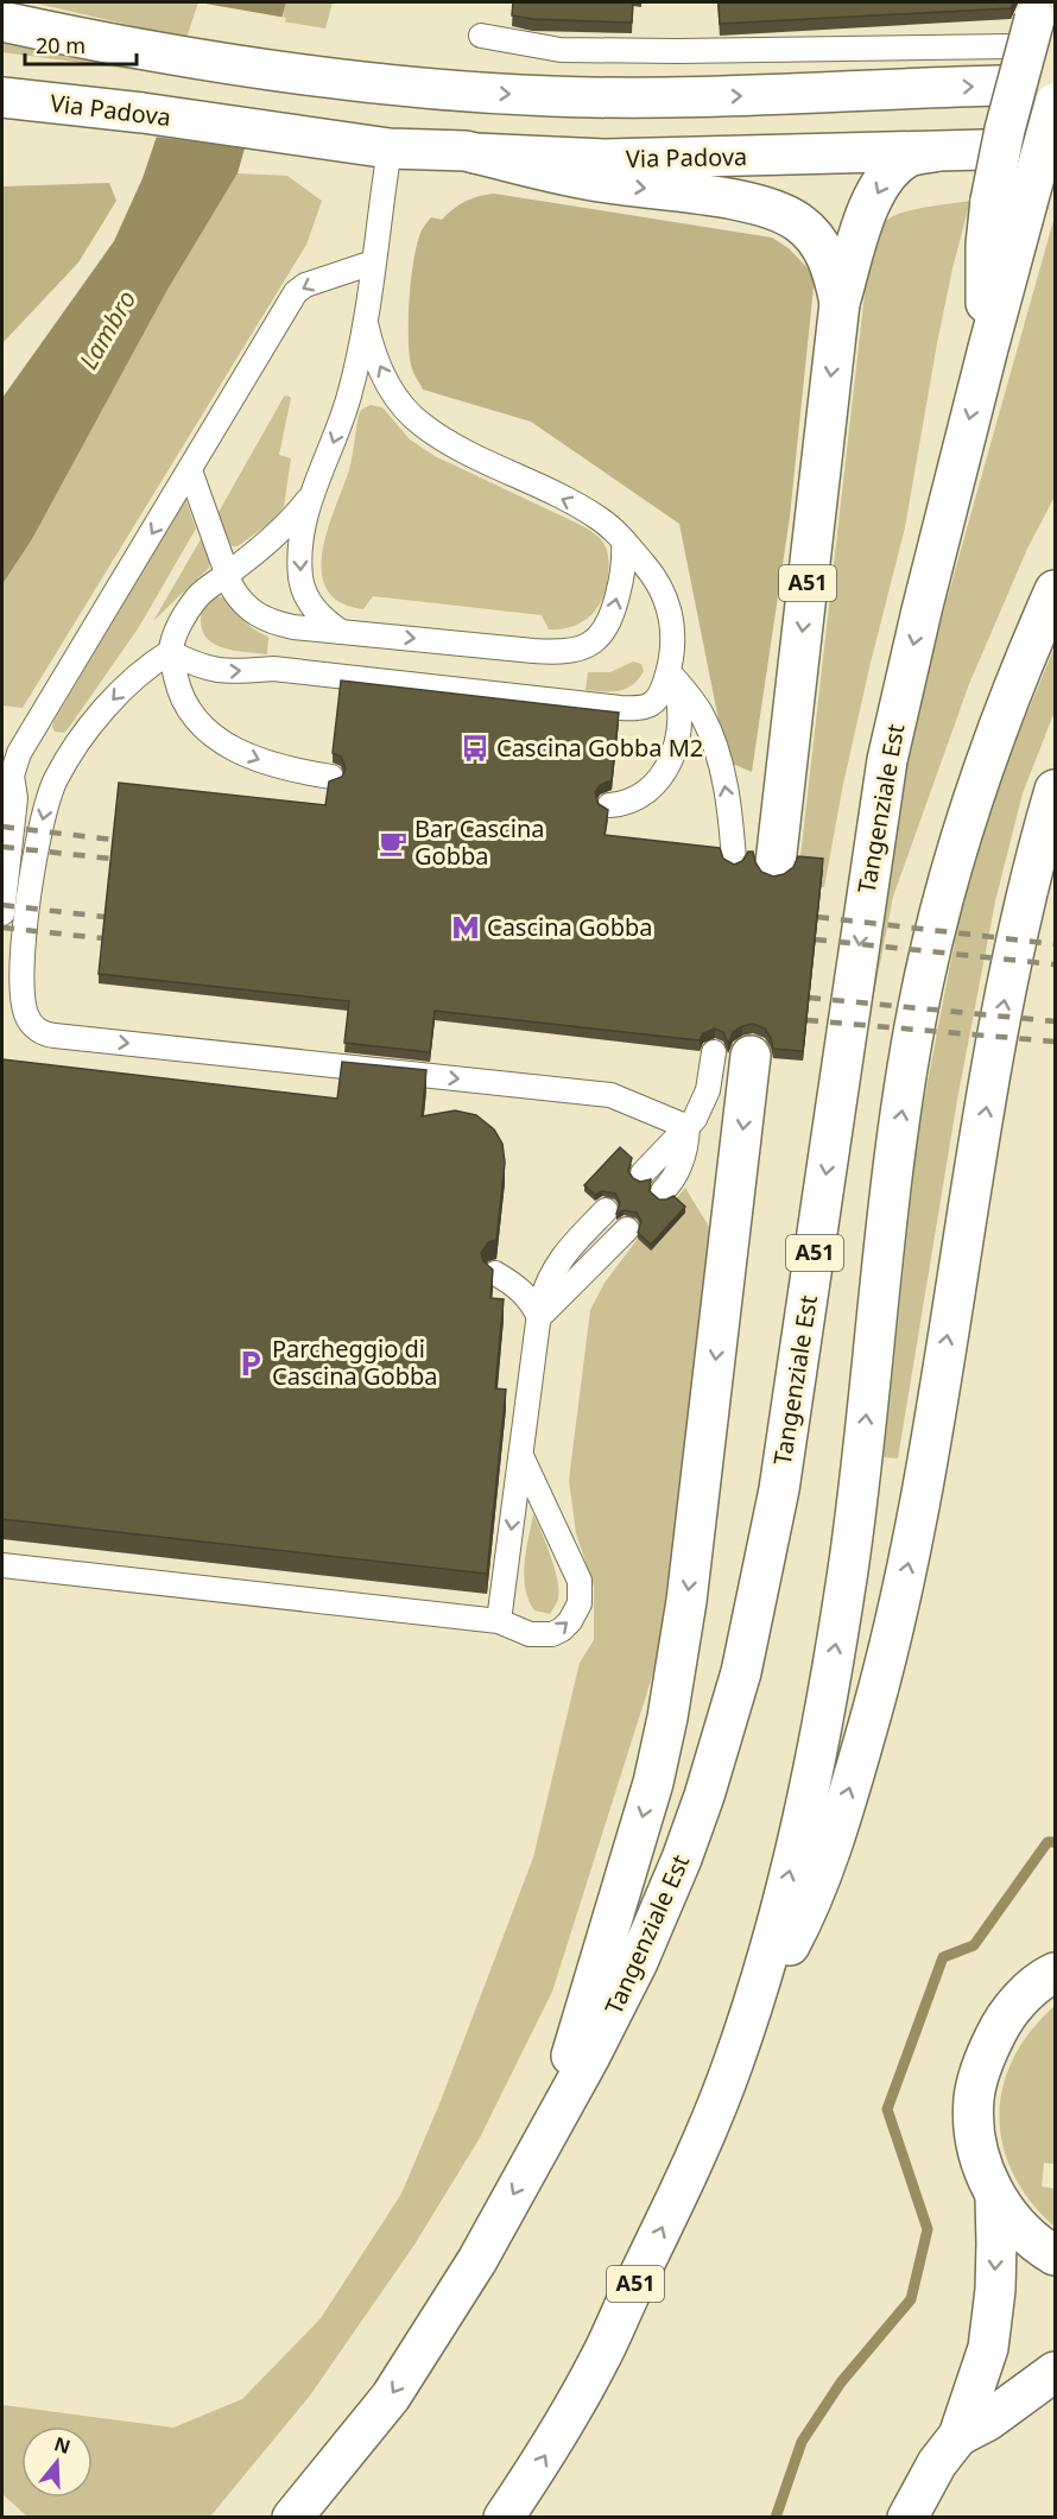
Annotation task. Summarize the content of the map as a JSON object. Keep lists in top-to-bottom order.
{
  "streets": {
    "main road": ["Via Padova", "A51", "Tangenziale Est"]
  },
  "crossings": [
    ["Via Padova", "A51"],
    ["A51", "Tangenziale Est"]
  ],
  "water": ["Lambro"],
  "places": {
    "bus stop": ["Cascina Gobba M2"],
    "cafe": ["Bar Cascina Gobba"],
    "metro station": ["Cascina Gobba"],
    "parking": ["Parcheggio di Cascina Gobba"]
  },
  "scale_bar": "20 m",
  "north": "top"
}
